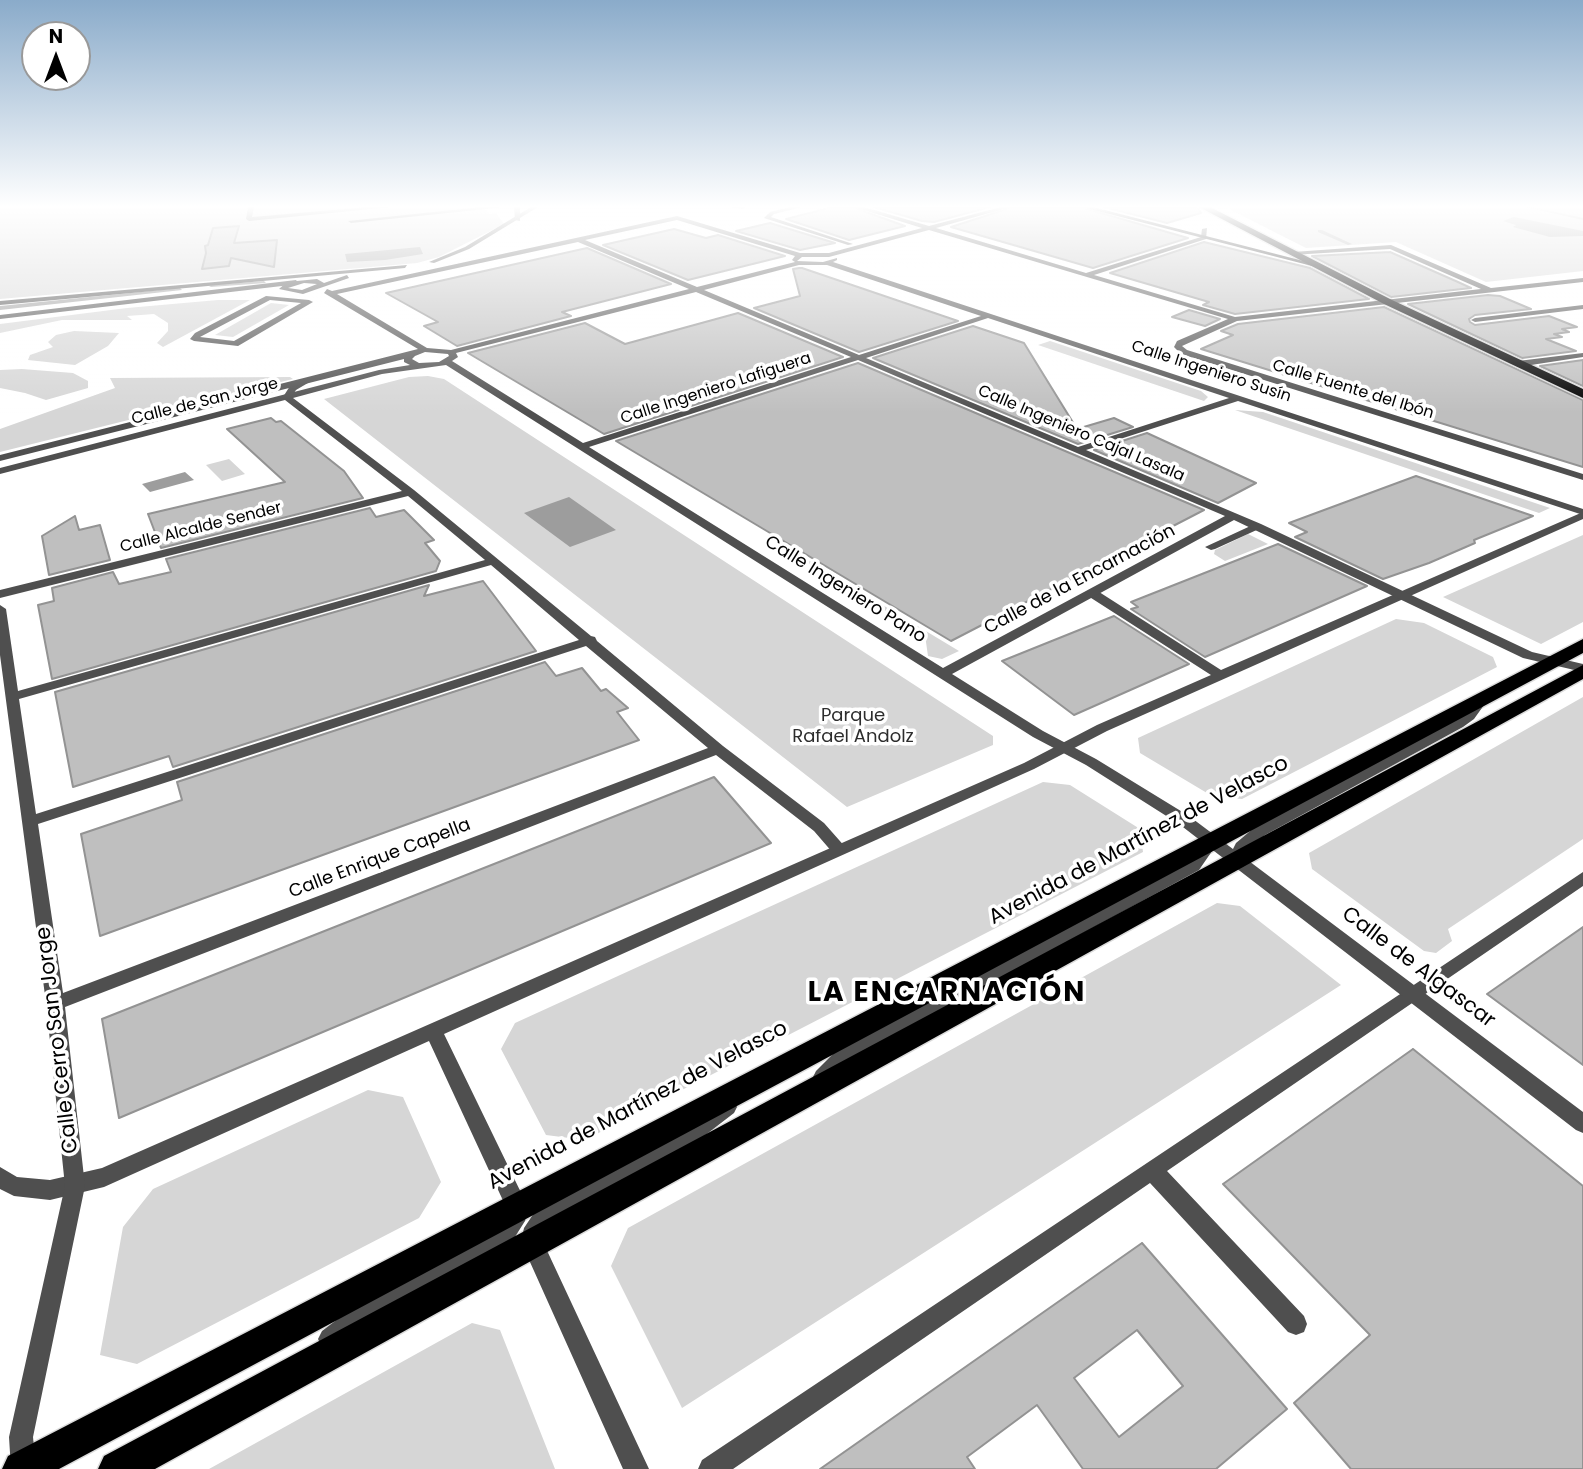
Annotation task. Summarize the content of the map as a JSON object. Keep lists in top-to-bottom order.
{
  "streets": {
    "highway": ["Avenida de Martínez de Velasco"],
    "street": [
      "Calle Ingeniero Susín",
      "Calle Ingeniero Lafiguera",
      "Calle Fuente del Ibón",
      "Calle de San Jorge",
      "Calle Ingeniero Cajal Lasala",
      "Calle Alcalde Sender",
      "Calle de la Encarnación",
      "Calle Ingeniero Pano",
      "Calle Enrique Capella",
      "Calle de Algascar",
      "Calle Cerro San Jorge"
    ]
  },
  "crossings": [
    ["Calle Ingeniero Susín", "Calle Ingeniero Lafiguera"],
    ["Calle Ingeniero Lafiguera", "Calle Ingeniero Cajal Lasala"],
    ["Calle Ingeniero Lafiguera", "Calle Ingeniero Pano"],
    ["Calle de San Jorge", "Calle Ingeniero Pano"],
    ["Calle Ingeniero Cajal Lasala", "Calle de la Encarnación"],
    ["Calle Ingeniero Cajal Lasala", "Avenida de Martínez de Velasco"],
    ["Calle de la Encarnación", "Calle Ingeniero Pano"],
    ["Calle Ingeniero Pano", "Avenida de Martínez de Velasco"],
    ["Calle Ingeniero Pano", "Calle de Algascar"],
    ["Avenida de Martínez de Velasco", "Calle de Algascar"],
    ["Avenida de Martínez de Velasco", "Calle Cerro San Jorge"],
    ["Calle Enrique Capella", "Calle Cerro San Jorge"]
  ],
  "districts": ["LA ENCARNACIÓN"],
  "parks": ["Parque Rafael Andolz"],
  "north": "top"
}
